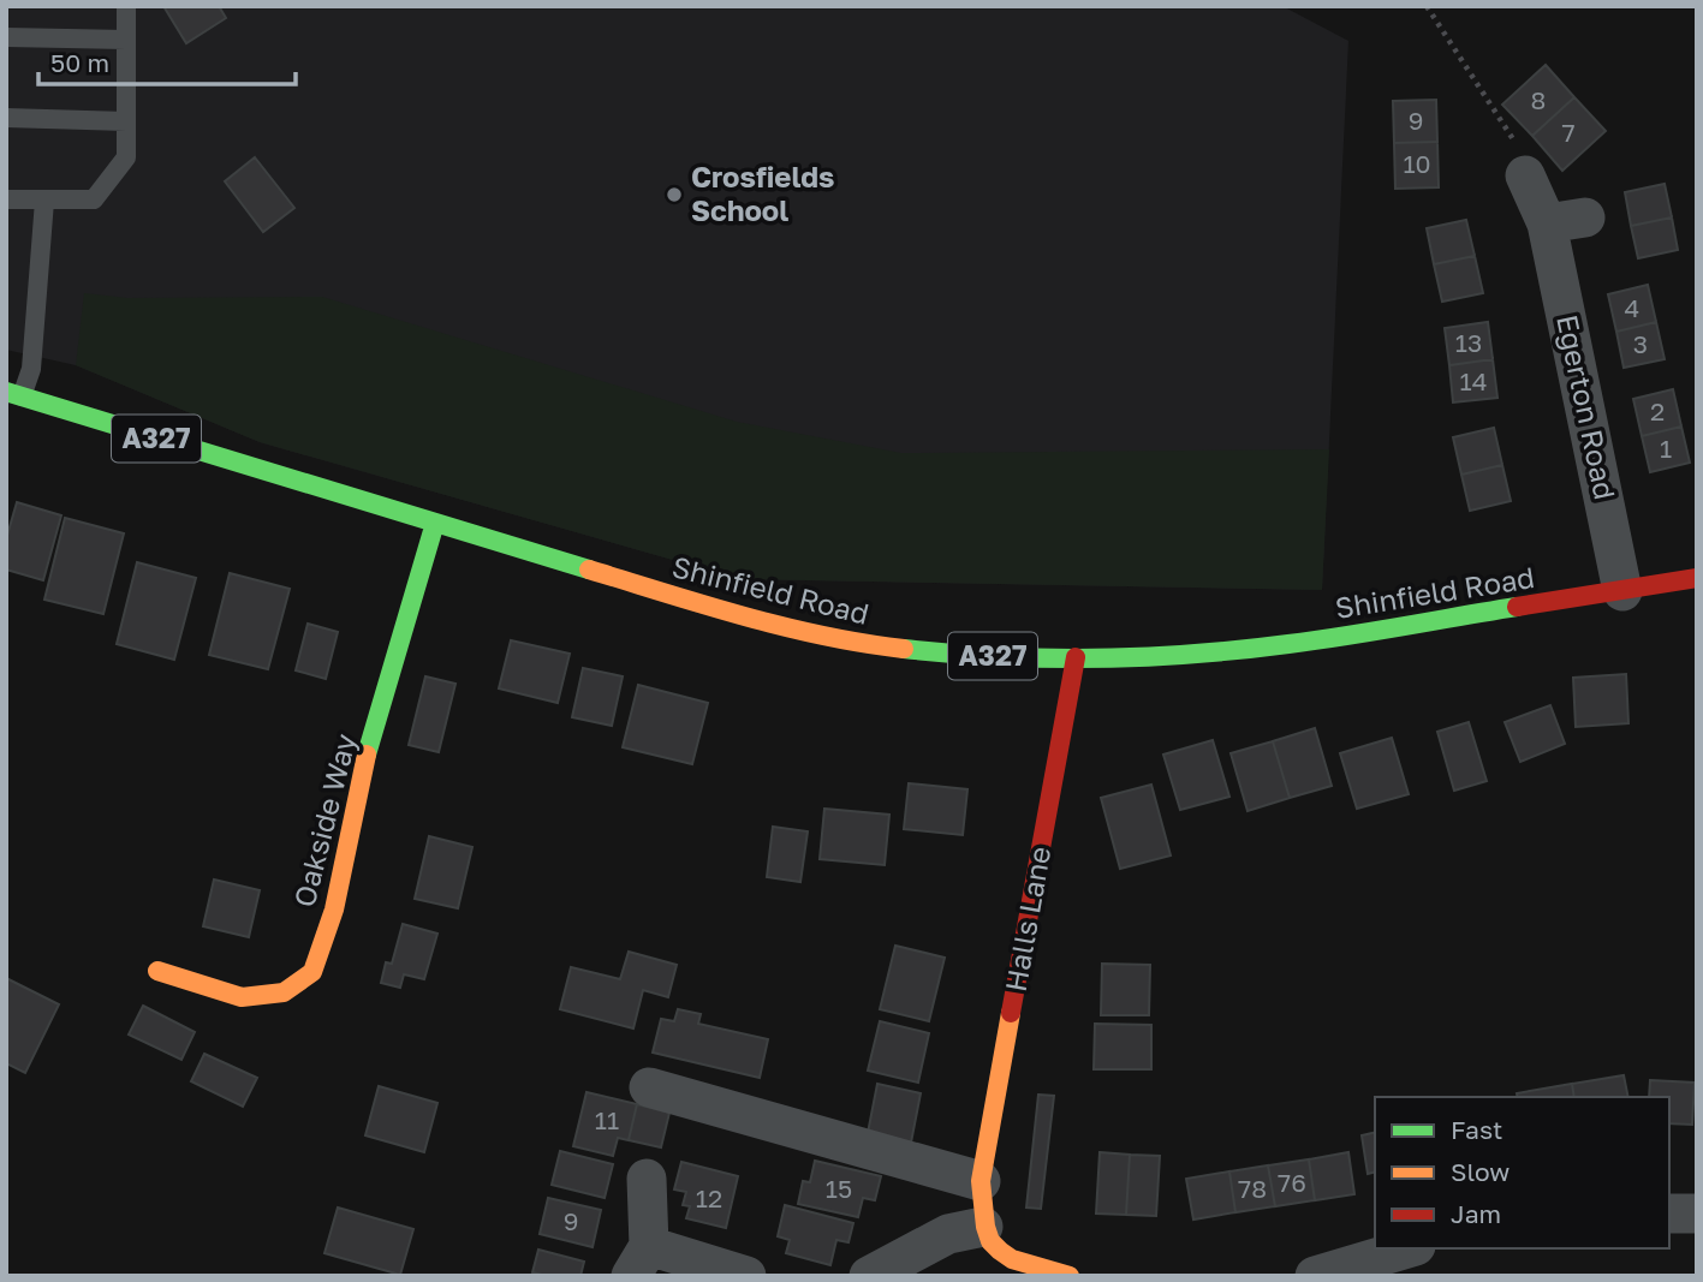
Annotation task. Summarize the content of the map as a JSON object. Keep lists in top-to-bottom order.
{
  "streets": {
    "main road": [
      "A327",
      "Shinfield Road",
      "Oakside Way",
      "Halls Lane"
    ],
    "street": ["Egerton Road"]
  },
  "crossings": [
    ["Egerton Road", "Shinfield Road"],
    ["Shinfield Road", "Oakside Way"],
    ["Shinfield Road", "Halls Lane"]
  ],
  "places": ["Crosfields School"],
  "house_numbers": [
    "8",
    "9",
    "7",
    "10",
    "4",
    "13",
    "3",
    "14",
    "2",
    "1",
    "11",
    "76",
    "15",
    "78",
    "12",
    "9"
  ],
  "legend": ["Fast", "Slow", "Jam"],
  "scale_bar": "50 m"
}
